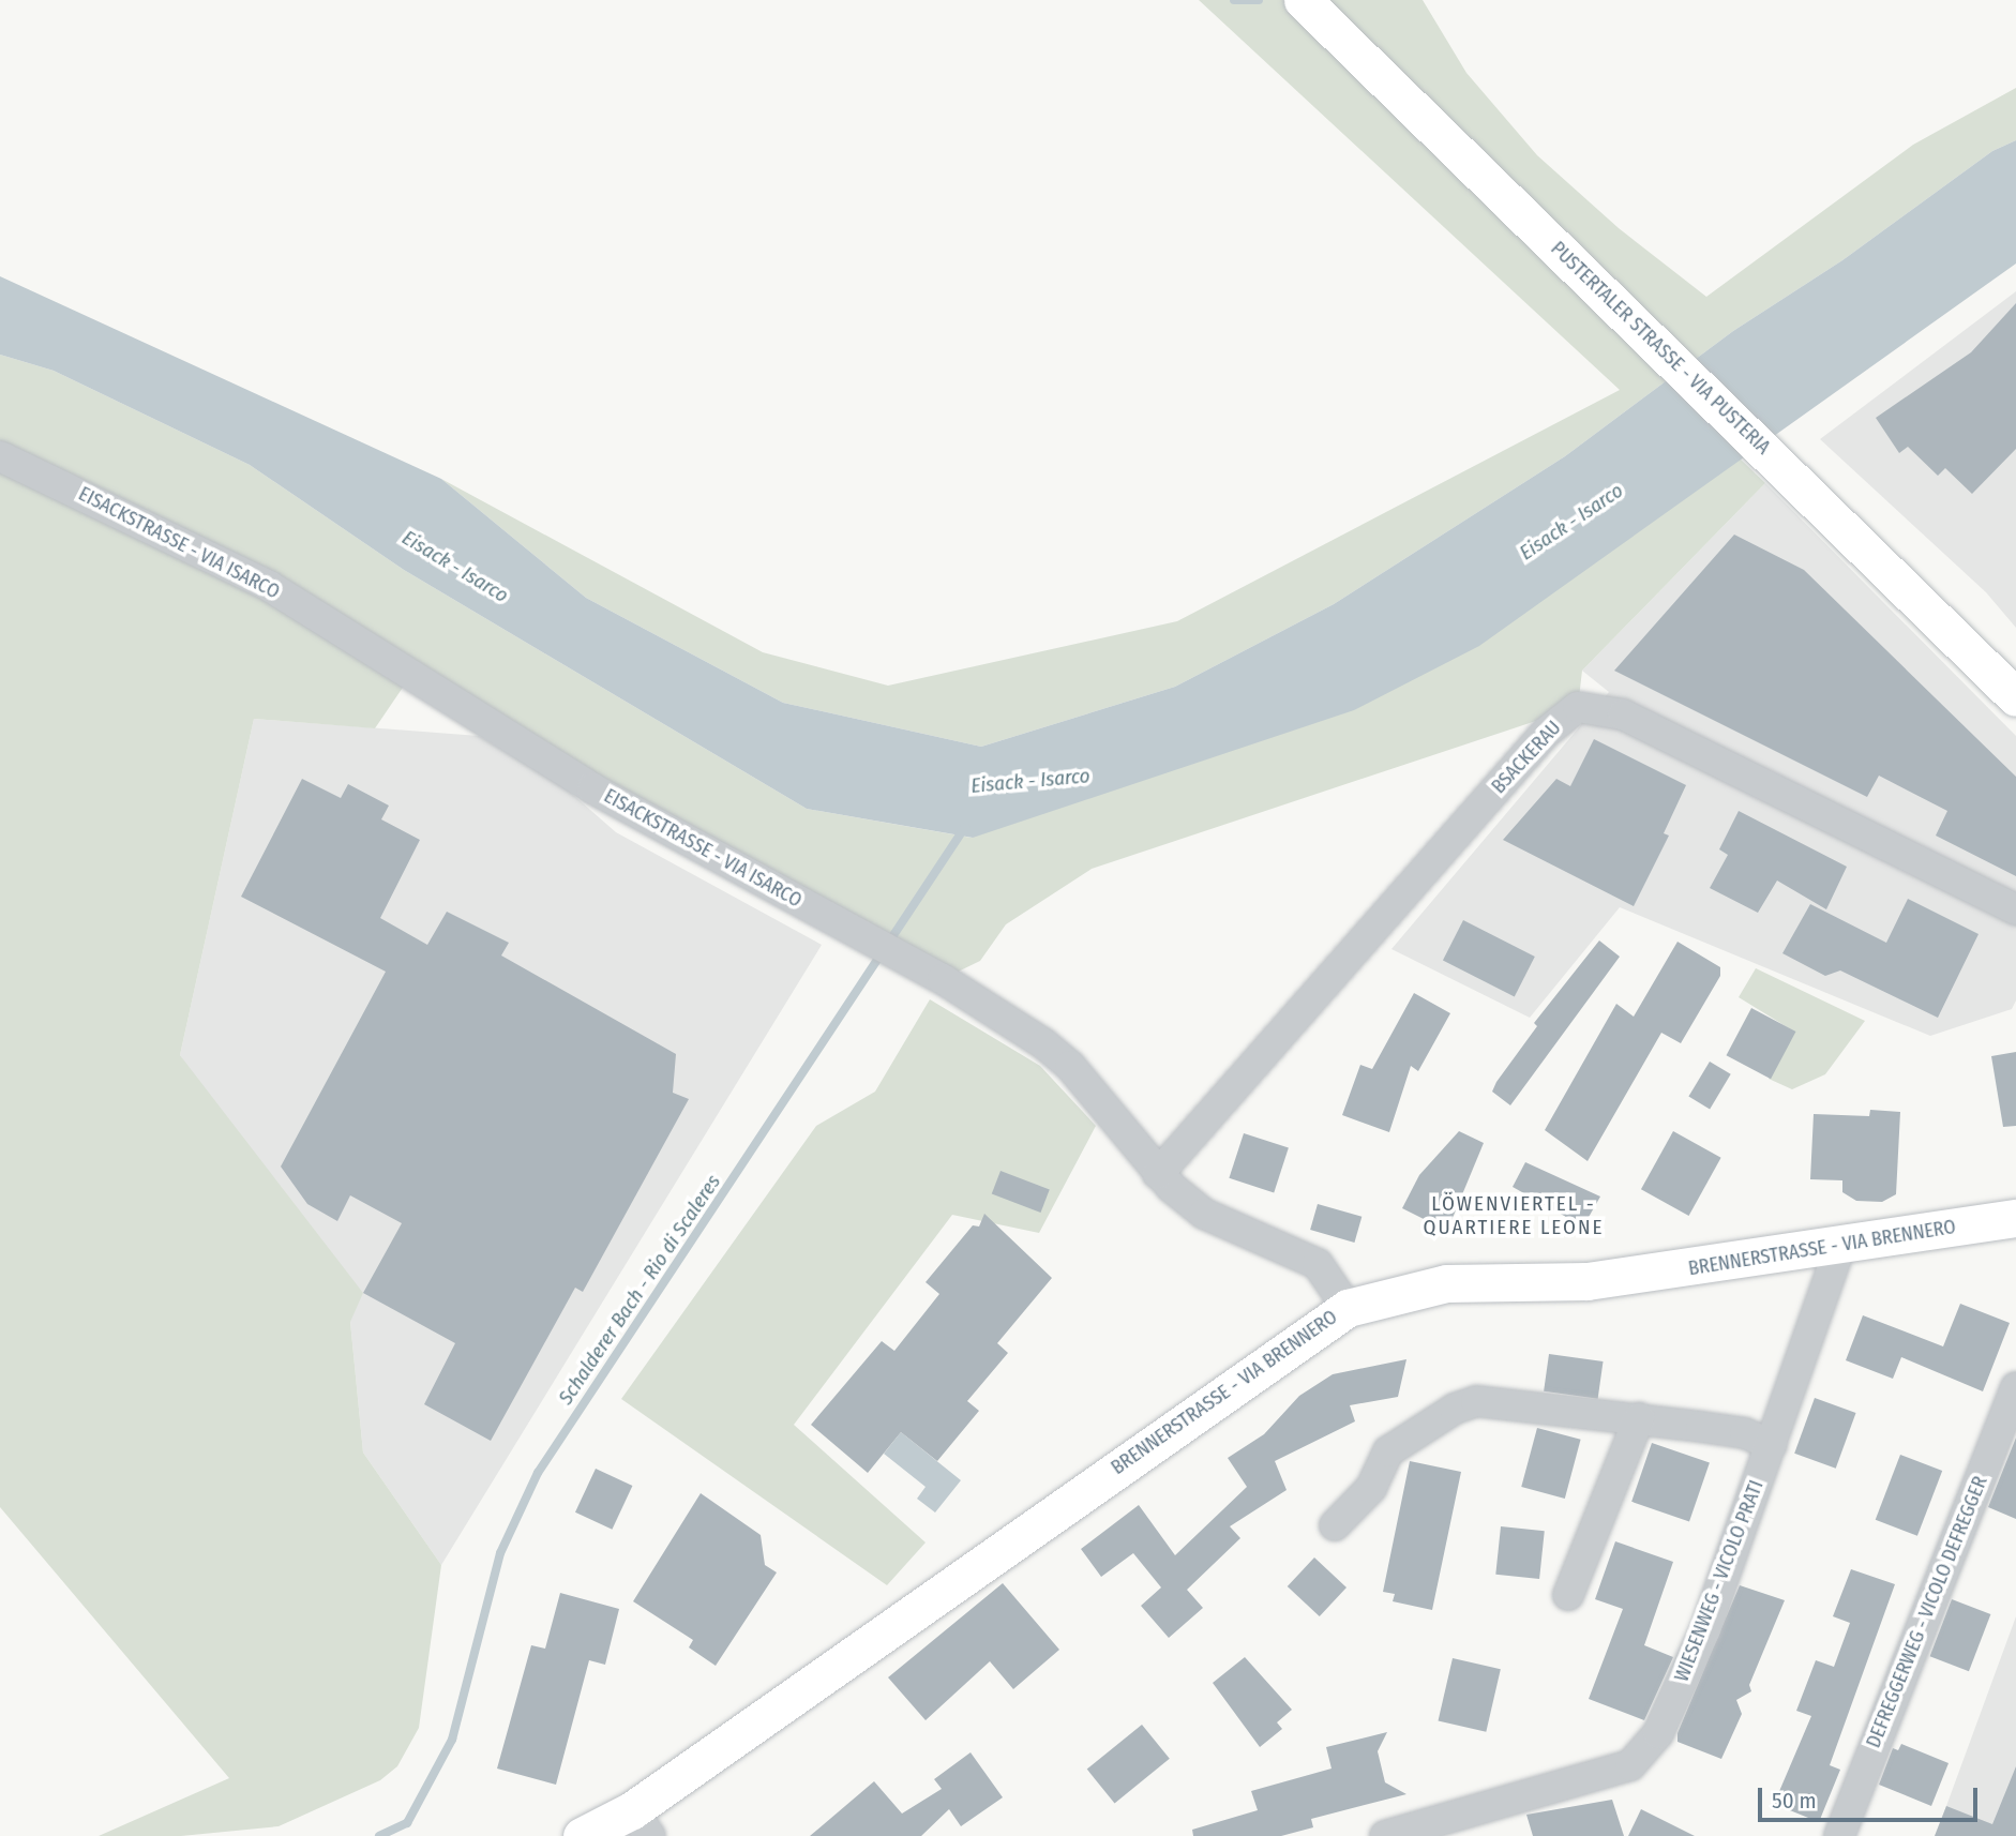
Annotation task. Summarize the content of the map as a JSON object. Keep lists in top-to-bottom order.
{
  "streets": {
    "main road": ["PUSTERTALER STRASSE - VIA PUSTERIA", "BRENNERSTRASSE - VIA BRENNERO"],
    "street": [
      "EISACKSTRASSE - VIA ISARCO",
      "BSACKERAU",
      "WIESENWEG - VICOLO PRATI",
      "DEFREGGERWEG - VICOLO DEFREGGER"
    ]
  },
  "crossings": [
    ["EISACKSTRASSE - VIA ISARCO", "BSACKERAU"],
    ["EISACKSTRASSE - VIA ISARCO", "BRENNERSTRASSE - VIA BRENNERO"],
    ["BRENNERSTRASSE - VIA BRENNERO", "WIESENWEG - VICOLO PRATI"]
  ],
  "districts": ["LÖWENVIERTEL - QUARTIERE LEONE"],
  "water": ["Eisack - Isarco", "Schalderer Bach - Rio di Scaleres"],
  "scale_bar": "50 m"
}
